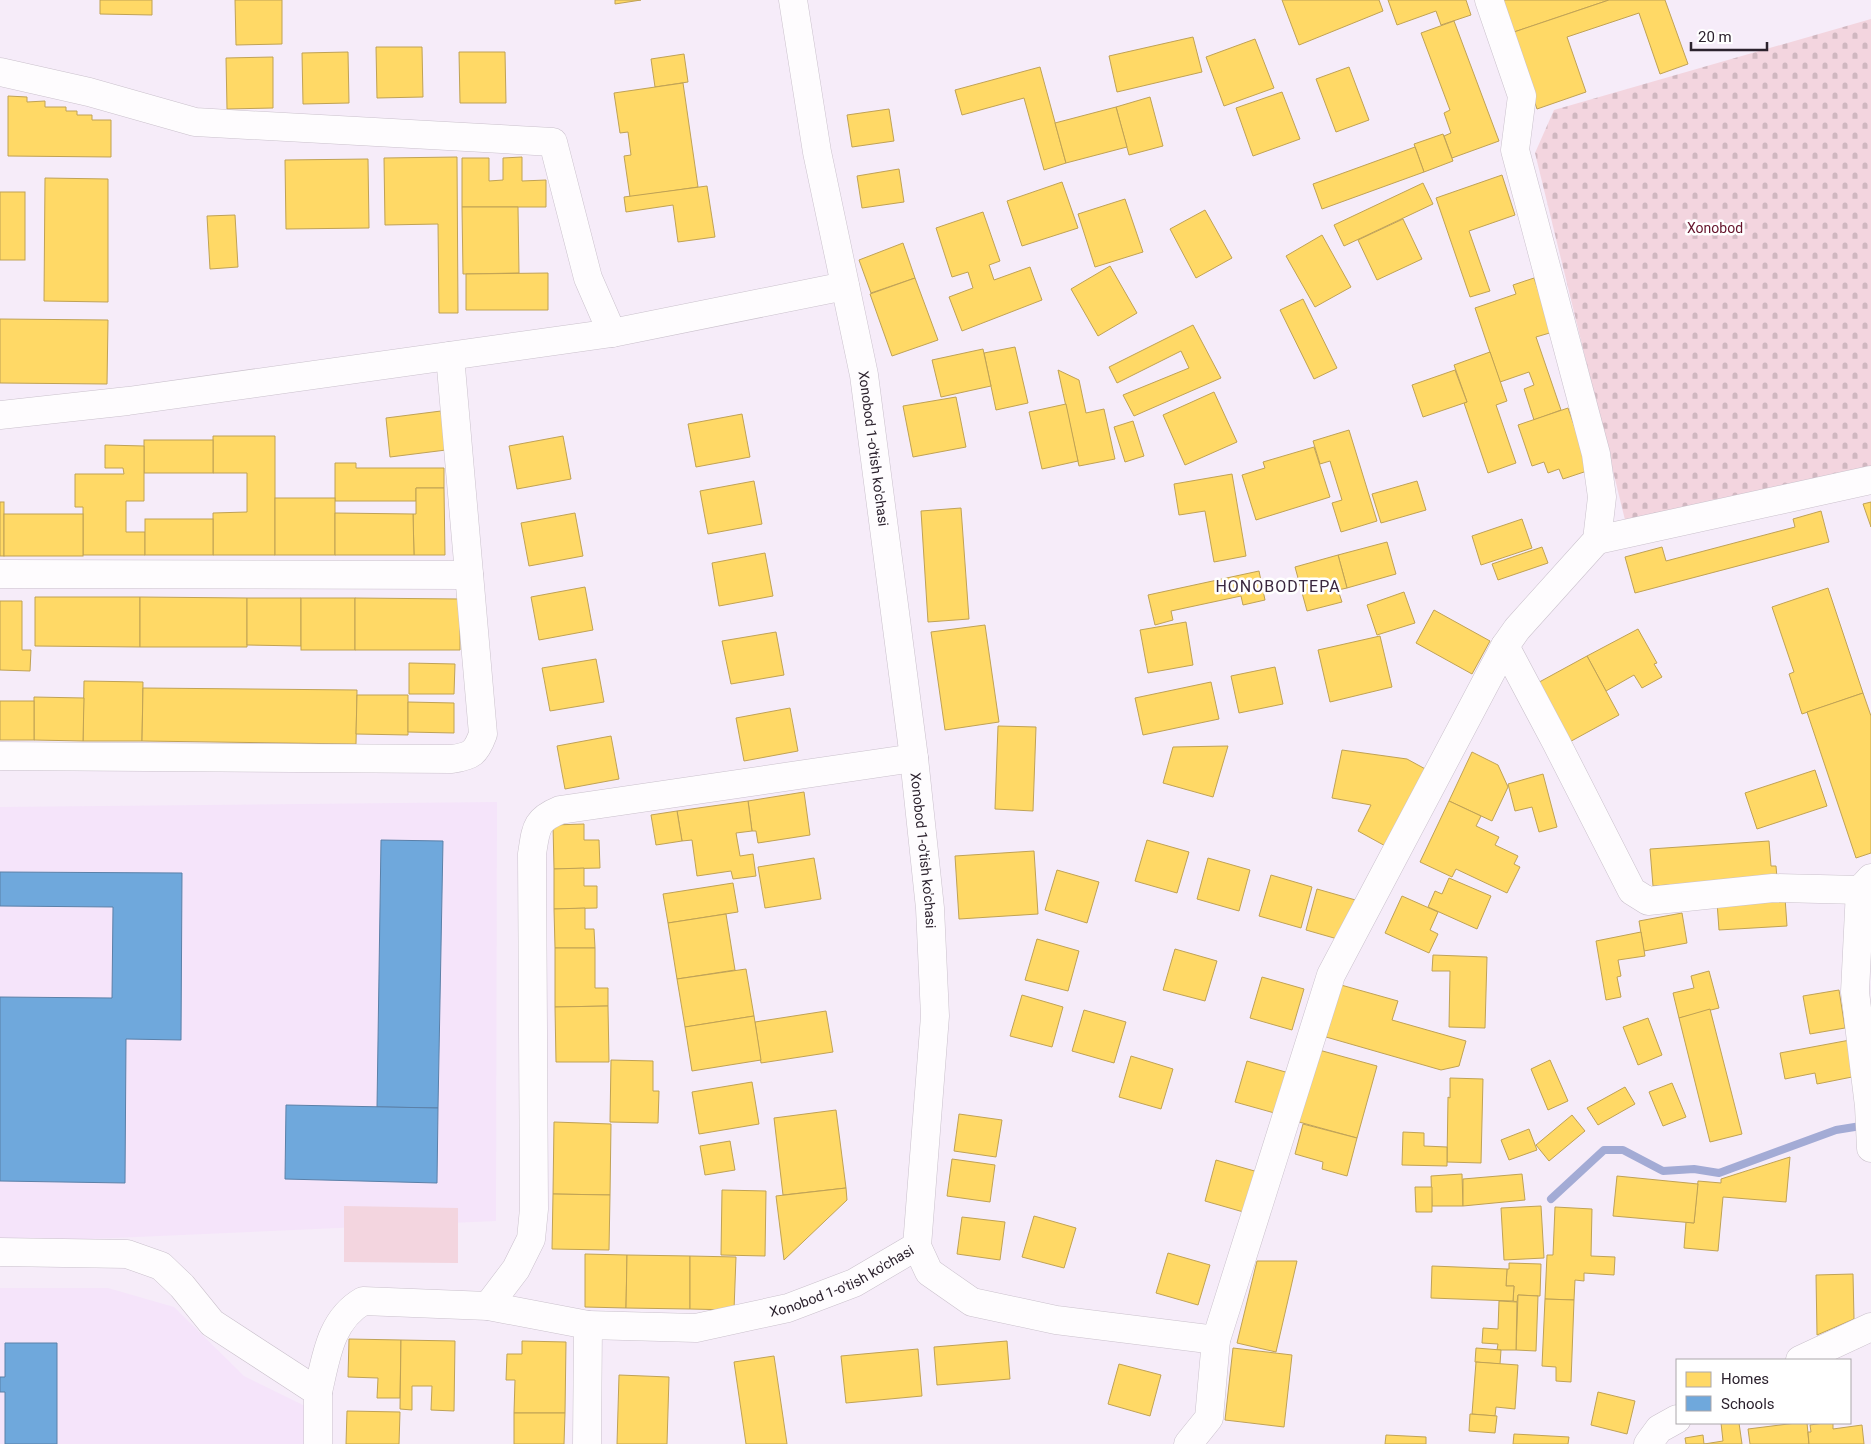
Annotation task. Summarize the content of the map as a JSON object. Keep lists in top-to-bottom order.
{
  "streets": {
    "street": ["Xonobod 1-o'tish ko'chasi"]
  },
  "districts": ["HONOBODTEPA"],
  "parks": ["Xonobod"],
  "legend": ["Homes", "Schools"],
  "scale_bar": "20 m"
}
